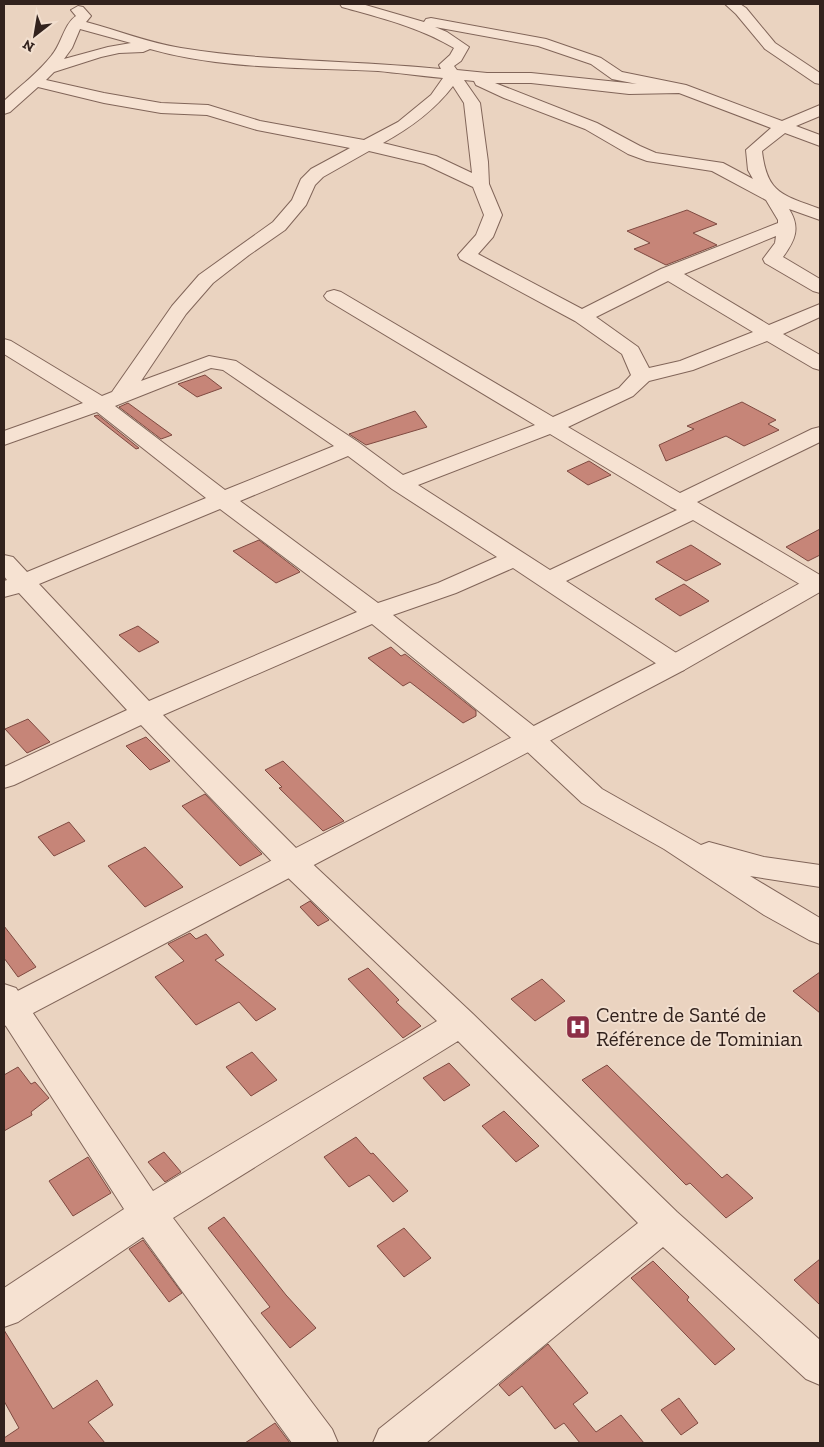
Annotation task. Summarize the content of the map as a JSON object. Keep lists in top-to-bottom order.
{
  "places": {
    "hospital": ["Centre de Santé de Référence de Tominian"]
  },
  "north": "bottom left"
}
